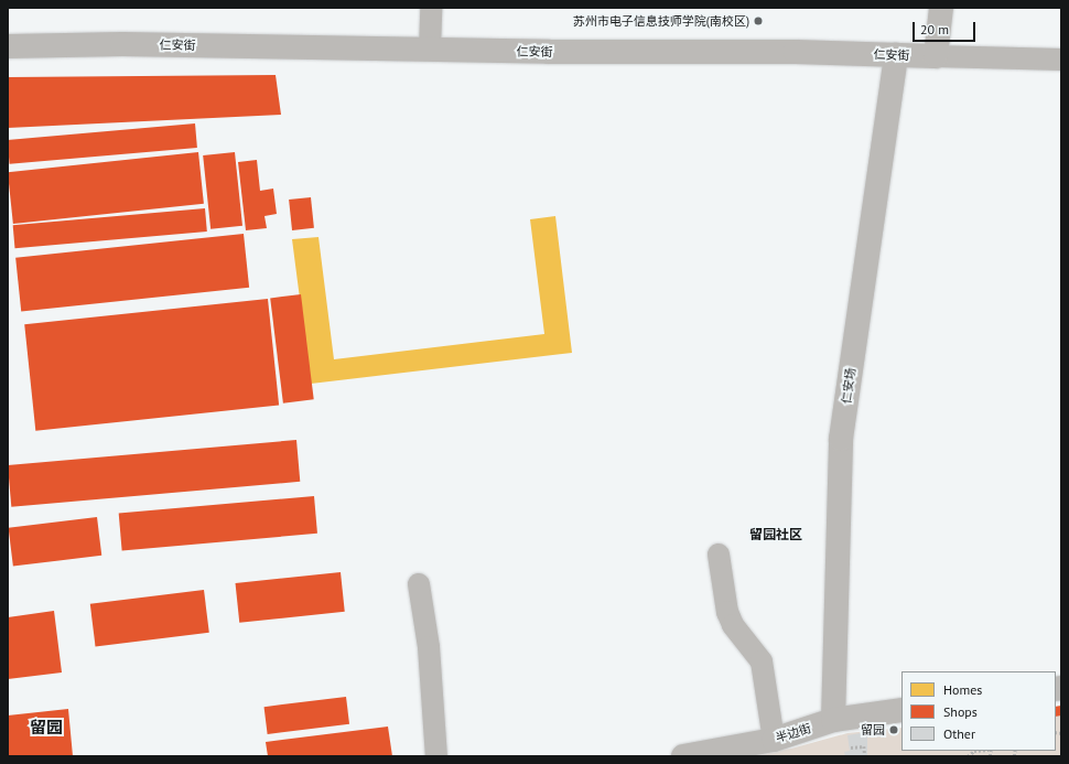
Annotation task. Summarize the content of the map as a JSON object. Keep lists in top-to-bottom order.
{
  "streets": {
    "street": ["仁安街", "仁安场", "半边街"]
  },
  "crossings": [
    ["仁安街", "仁安场"],
    ["仁安场", "半边街"]
  ],
  "districts": ["留园社区", "留园"],
  "places": ["苏州市电子信息技师学院(南校区)", "留园"],
  "legend": ["Homes", "Shops", "Other"],
  "scale_bar": "20 m"
}
